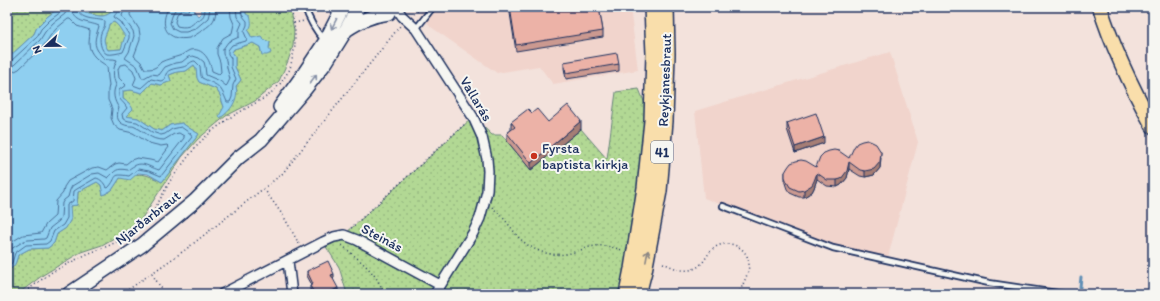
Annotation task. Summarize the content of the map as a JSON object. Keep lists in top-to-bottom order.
{
  "streets": {
    "highway": ["Reykjanesbraut", "41"],
    "main road": ["Njarðarbraut"],
    "street": ["Vallarás", "Steinás"]
  },
  "crossings": [
    ["Vallarás", "Steinás"]
  ],
  "places": ["Fyrsta baptista kirkja"],
  "north": "left"
}
